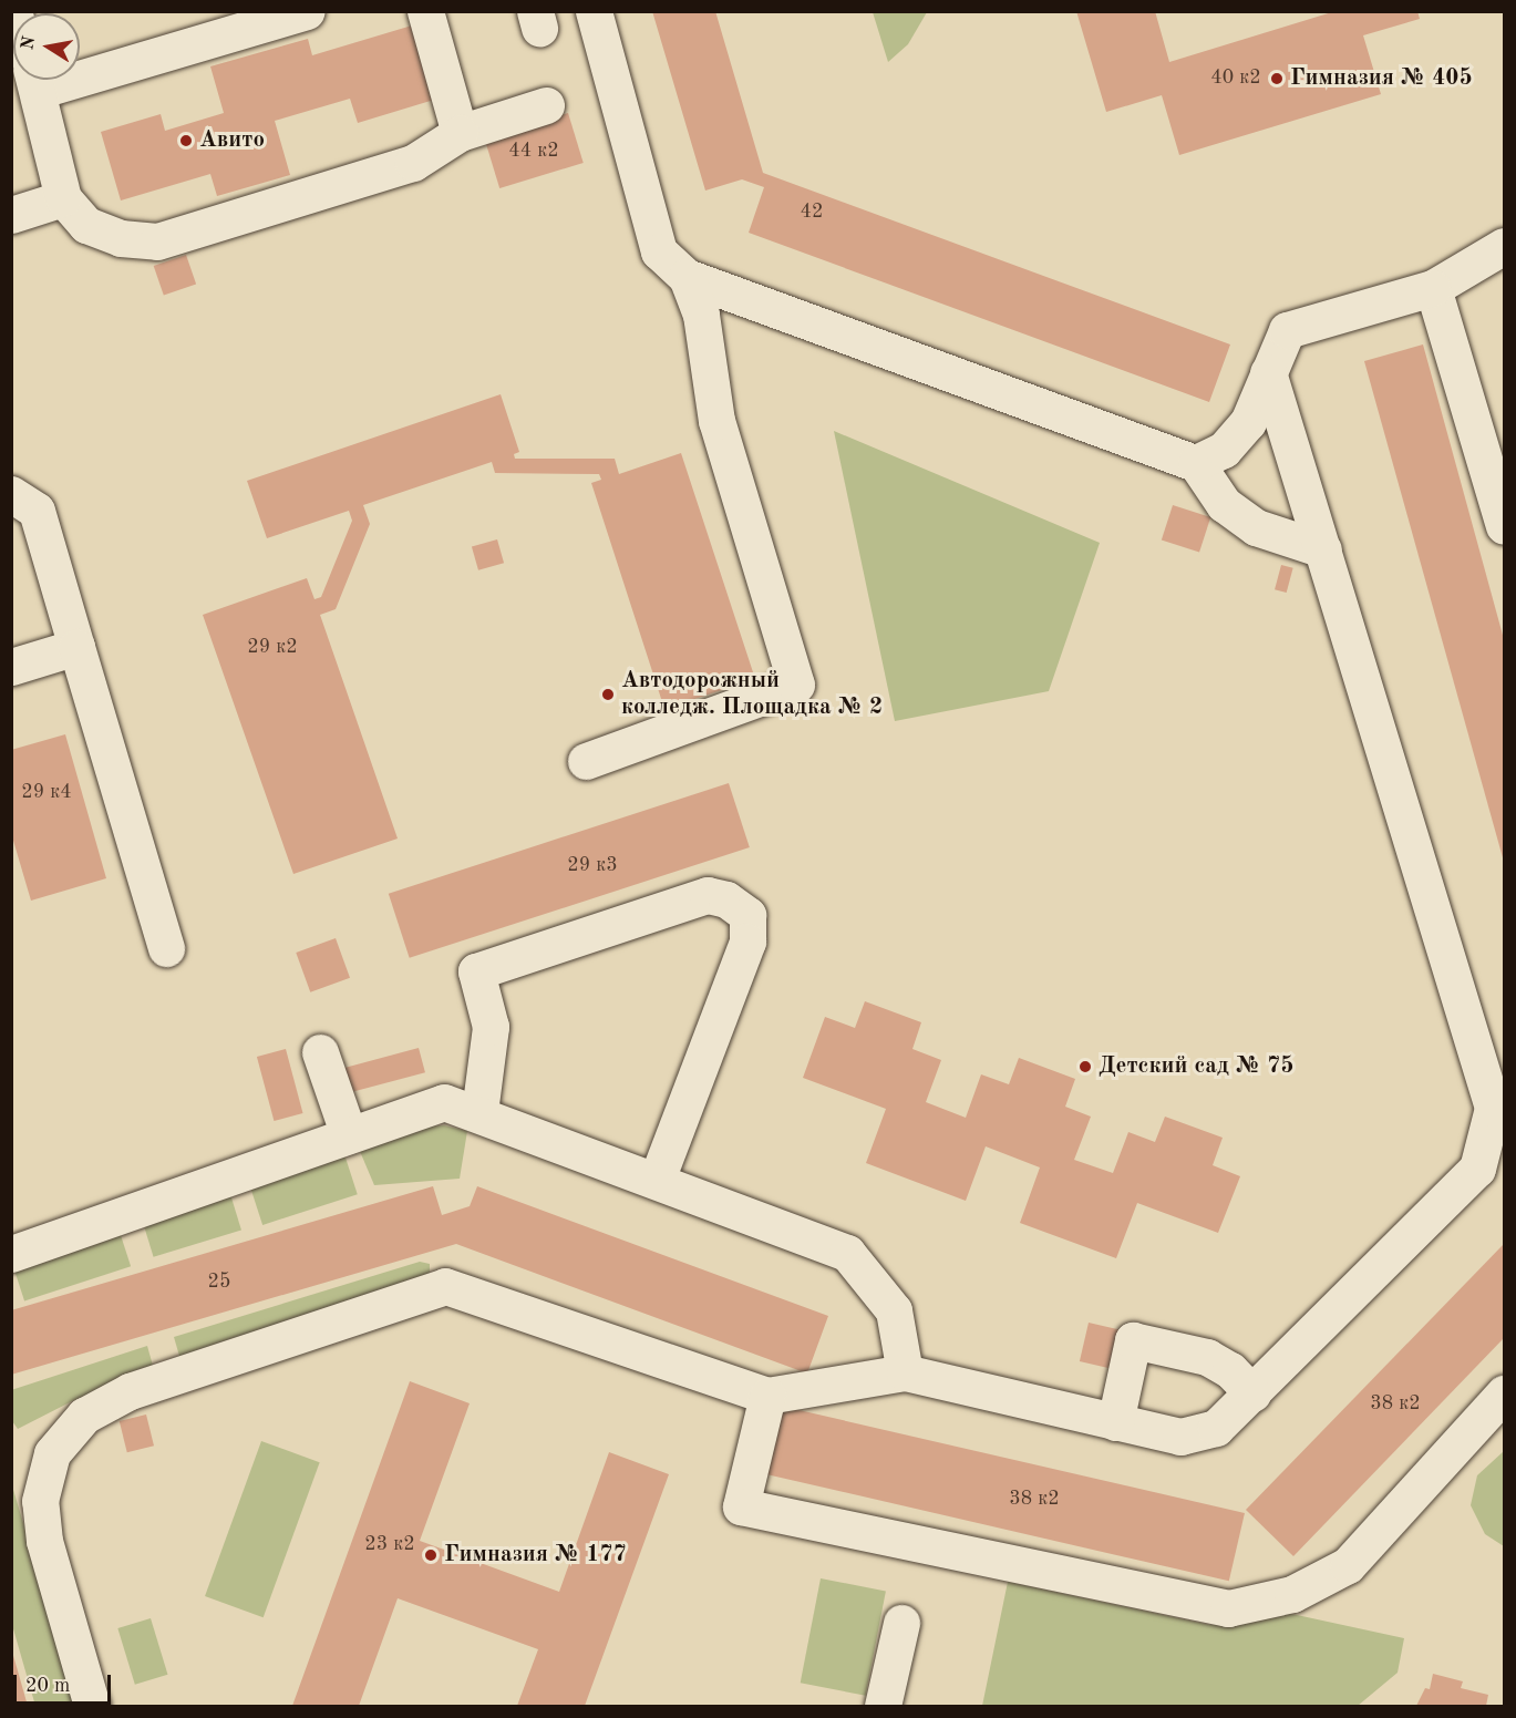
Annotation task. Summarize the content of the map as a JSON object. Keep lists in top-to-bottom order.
{
  "places": [
    "Гимназия № 405",
    "Авито",
    "Автодорожный колледж. Площадка № 2",
    "Детский сад № 75",
    "Гимназия № 177"
  ],
  "house_numbers": [
    "40 к2",
    "44 к2",
    "42",
    "29 к2",
    "29 к4",
    "29 к3",
    "25",
    "38 к2",
    "38 к2",
    "23 к2"
  ],
  "scale_bar": "20 m",
  "north": "left"
}
